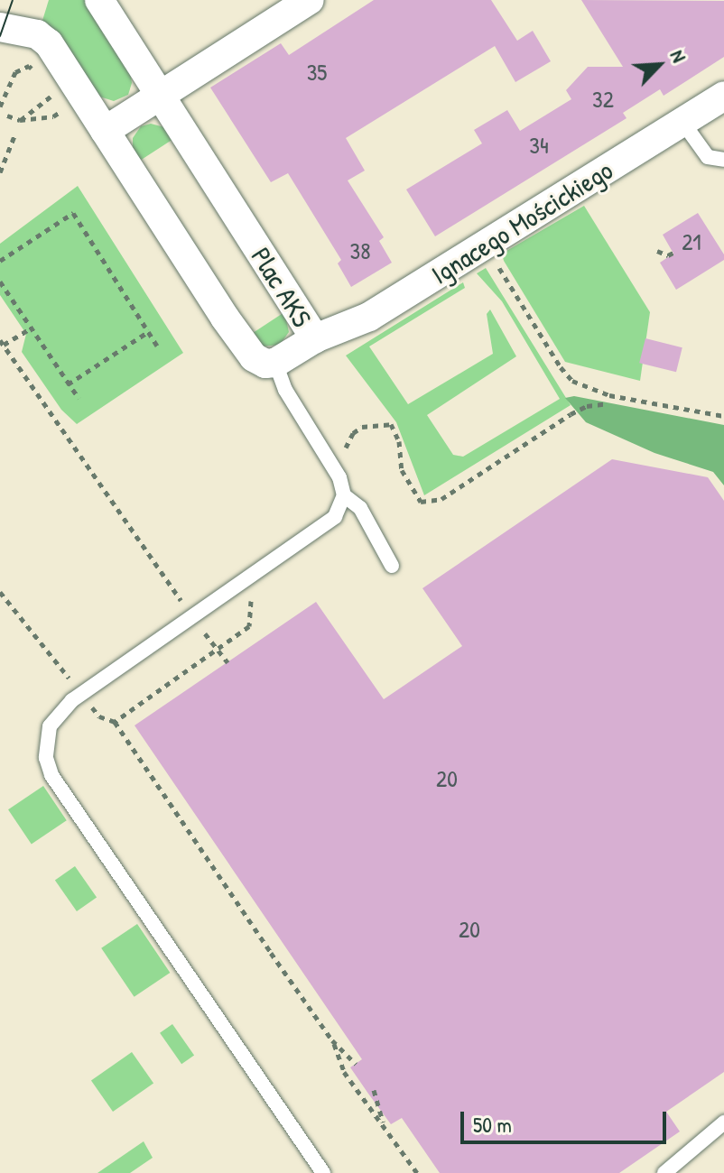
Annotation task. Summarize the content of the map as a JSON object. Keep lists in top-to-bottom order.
{
  "streets": {
    "street": ["Ignacego Mościckiego", "Plac AKS"]
  },
  "crossings": [
    ["Ignacego Mościckiego", "Plac AKS"]
  ],
  "house_numbers": [
    "35",
    "32",
    "34",
    "21",
    "38",
    "20",
    "20"
  ],
  "scale_bar": "50 m",
  "north": "top right"
}
